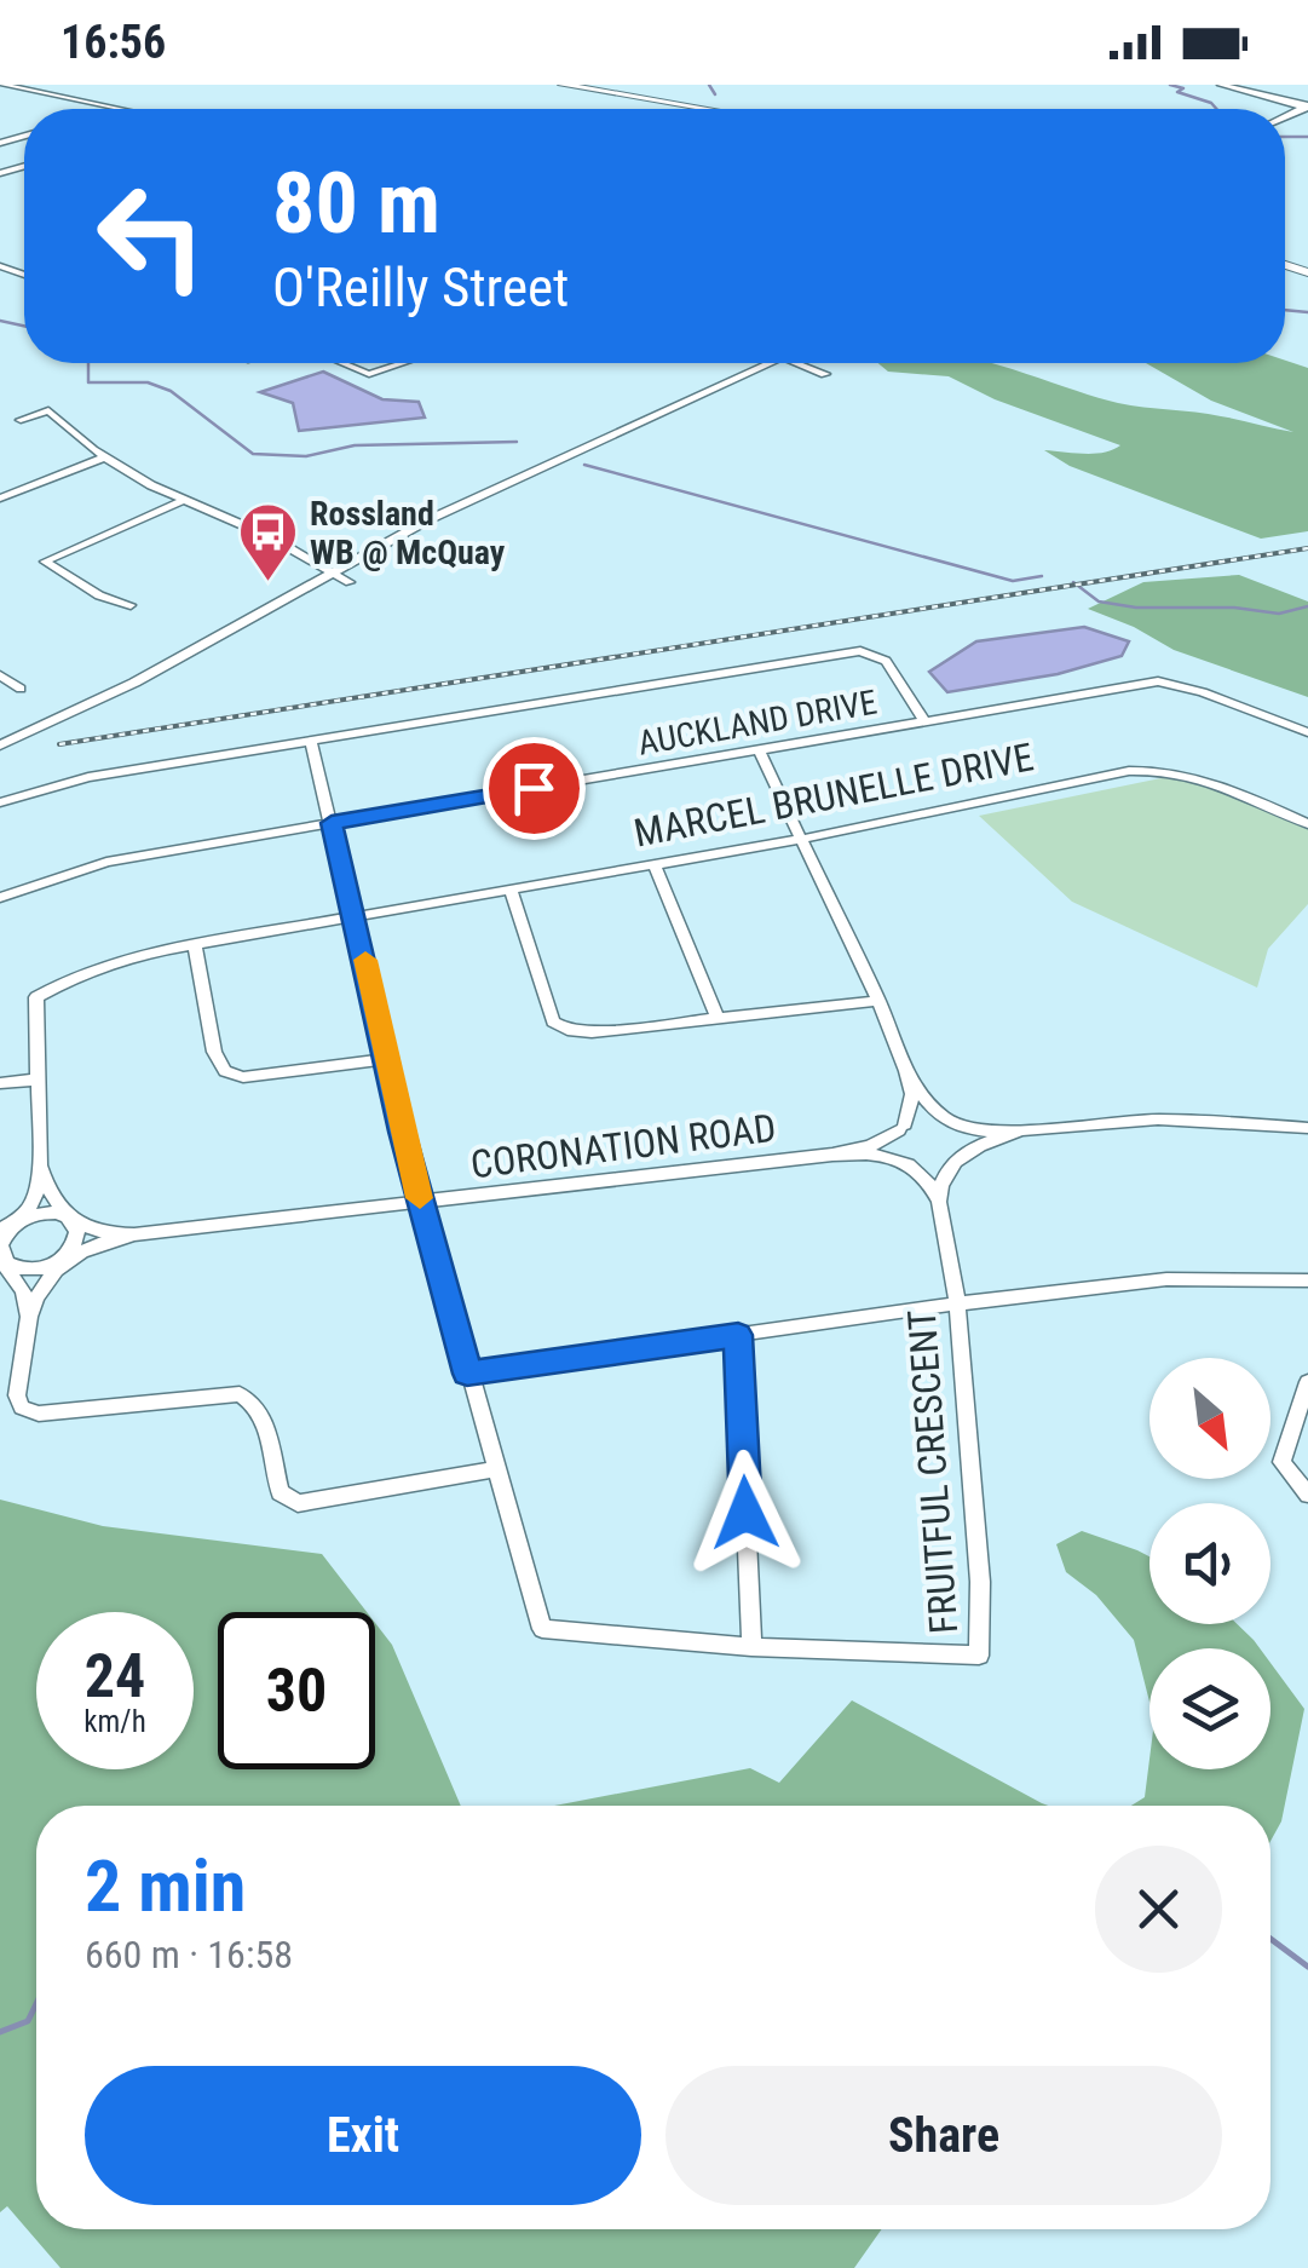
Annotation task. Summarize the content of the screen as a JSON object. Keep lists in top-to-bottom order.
{
  "streets": {
    "street": [
      "AUCKLAND DRIVE",
      "MARCEL BRUNELLE DRIVE",
      "CORONATION ROAD",
      "FRUITFUL CRESCENT"
    ]
  },
  "crossings": [
    ["AUCKLAND DRIVE", "FRUITFUL CRESCENT"],
    ["MARCEL BRUNELLE DRIVE", "CORONATION ROAD"],
    ["MARCEL BRUNELLE DRIVE", "FRUITFUL CRESCENT"],
    ["CORONATION ROAD", "FRUITFUL CRESCENT"]
  ],
  "places": {
    "bus stop": ["Rossland WB @ McQuay"]
  },
  "north": "bottom right",
  "page": {
    "status": "16:56",
    "turn": ["80 m", "O'Reilly Street"],
    "speed": "24 km/h",
    "limit": "30",
    "heading": ["2 min", "660 m · 16:58"],
    "buttons": ["Exit", "Share"]
  }
}
